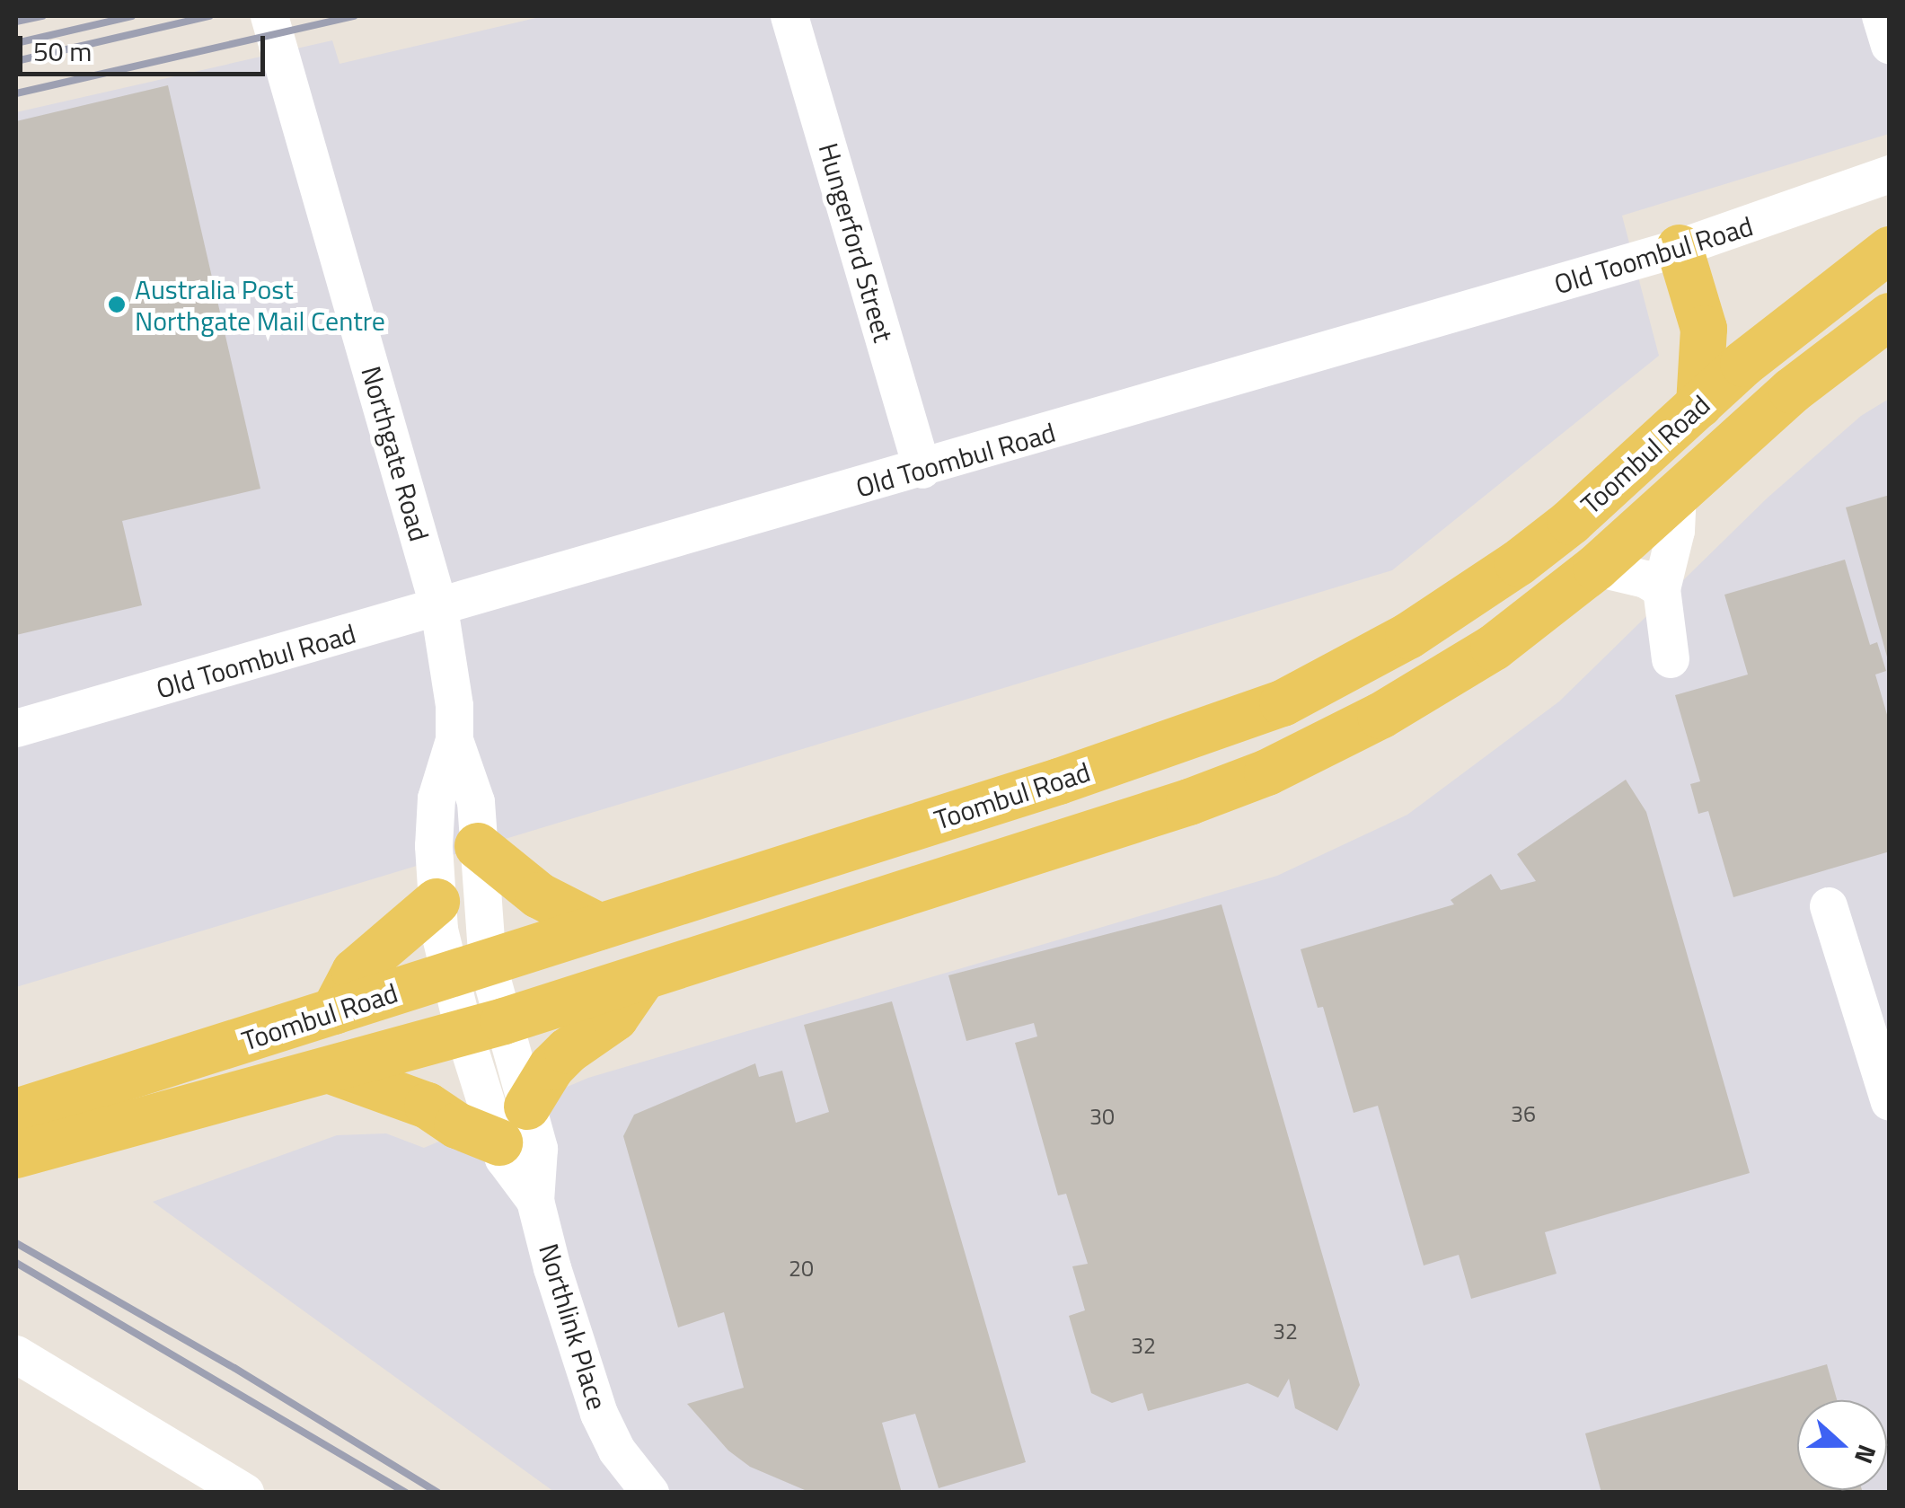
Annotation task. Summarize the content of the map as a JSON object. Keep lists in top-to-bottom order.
{
  "streets": {
    "main road": ["Toombul Road"],
    "street": [
      "Hungerford Street",
      "Old Toombul Road",
      "Northgate Road",
      "Northlink Place"
    ]
  },
  "crossings": [
    ["Hungerford Street", "Old Toombul Road"],
    ["Old Toombul Road", "Northgate Road"],
    ["Northgate Road", "Toombul Road"],
    ["Northgate Road", "Northlink Place"],
    ["Toombul Road", "Northlink Place"]
  ],
  "places": ["Australia Post Northgate Mail Centre"],
  "house_numbers": [
    "36",
    "30",
    "20",
    "32",
    "32"
  ],
  "scale_bar": "50 m",
  "north": "right"
}
